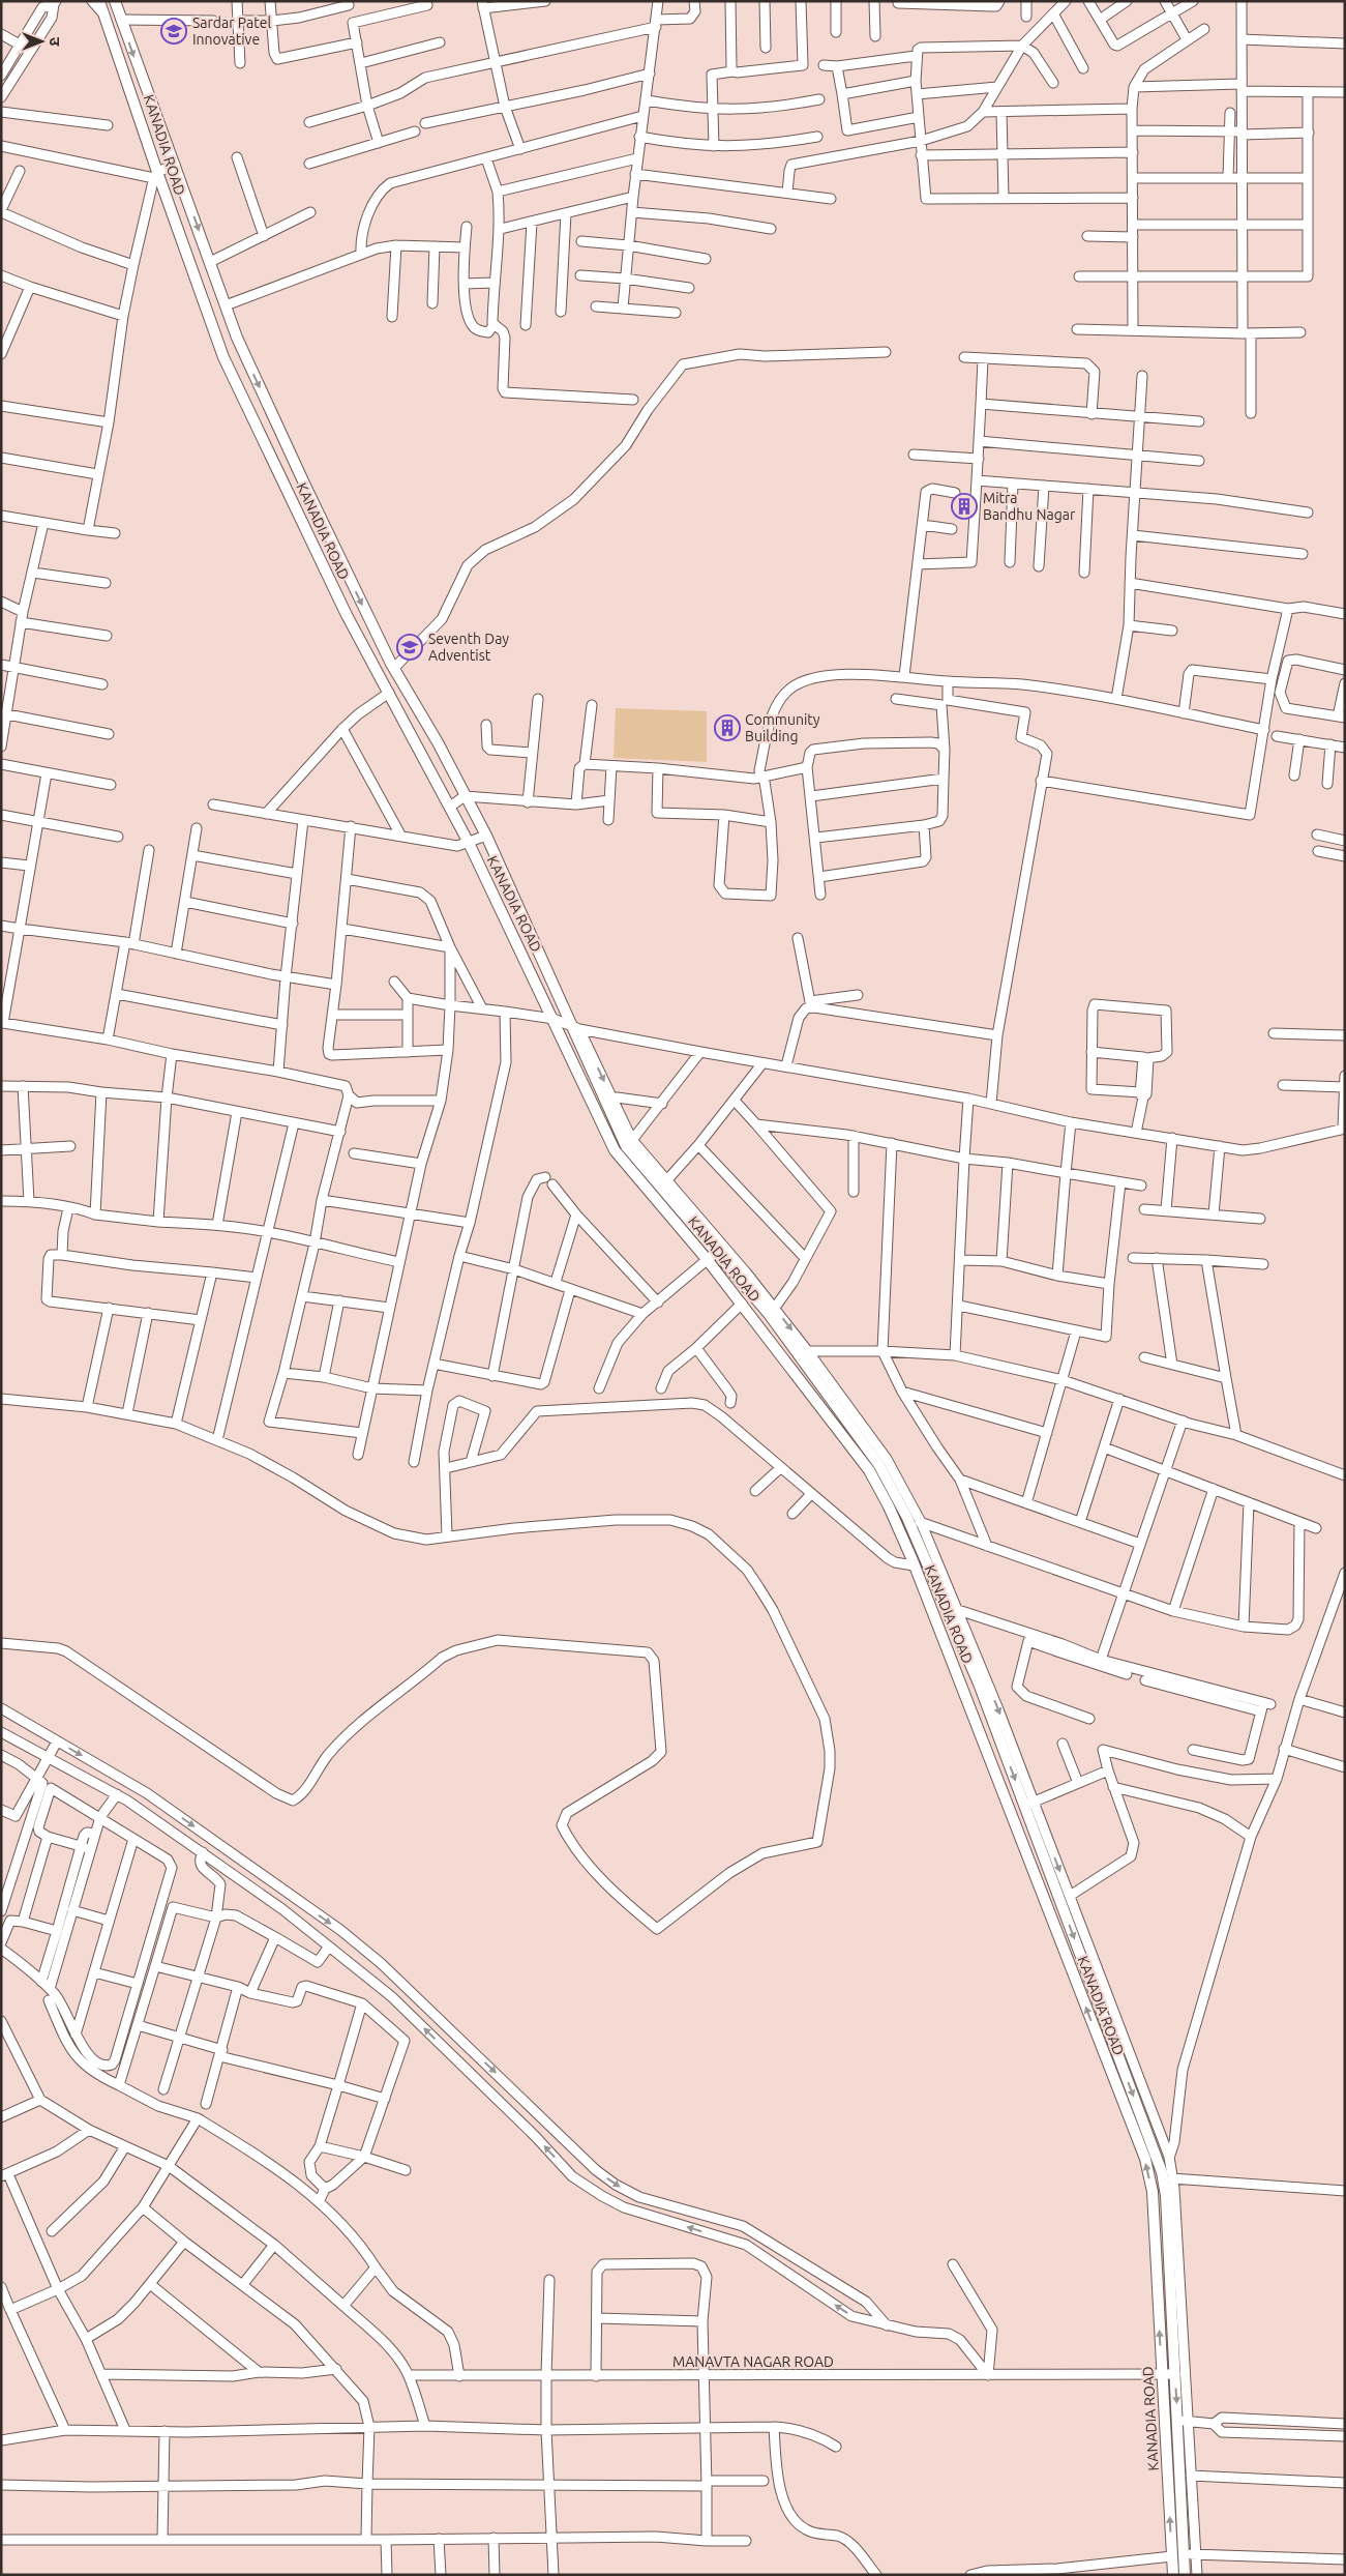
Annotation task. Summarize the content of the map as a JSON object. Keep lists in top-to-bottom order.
{
  "streets": {
    "main road": ["KANADIA ROAD"],
    "street": ["MANAVTA NAGAR ROAD"]
  },
  "crossings": [
    ["KANADIA ROAD", "MANAVTA NAGAR ROAD"]
  ],
  "places": {
    "school or university": ["Sardar Patel Innovative", "Seventh Day Adventist"],
    "building": ["Mitra Bandhu Nagar", "Community Building"]
  },
  "north": "right"
}
